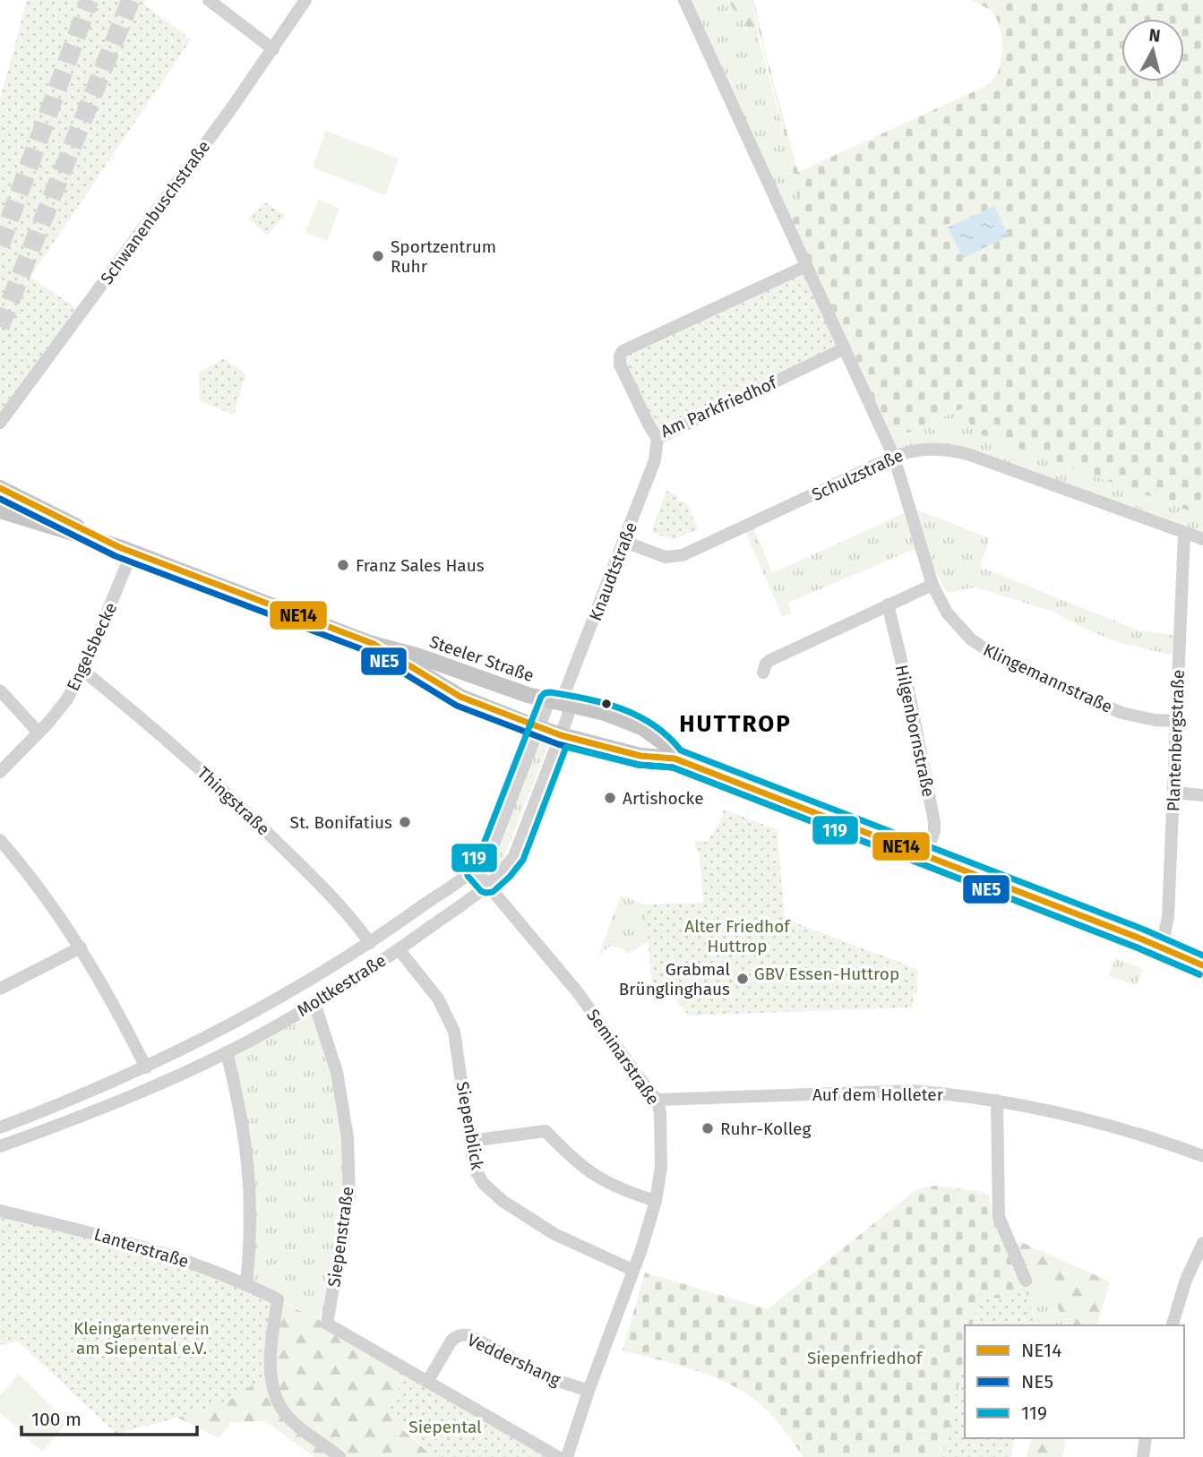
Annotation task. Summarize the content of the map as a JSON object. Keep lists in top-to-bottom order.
{
  "streets": {
    "main road": ["Steeler Straße"],
    "street": [
      "Schwanenbuschstraße",
      "Am Parkfriedhof",
      "Schulzstraße",
      "Knaudtstraße",
      "Engelsbecke",
      "Klingemannstraße",
      "Hilgenbornstraße",
      "Plantenbergstraße",
      "Thingstraße",
      "Moltkestraße",
      "Seminarstraße",
      "Auf dem Holleter",
      "Siepenblick",
      "Siepenstraße",
      "Lanterstraße",
      "Veddershang"
    ]
  },
  "crossings": [
    ["Am Parkfriedhof", "Knaudtstraße"],
    ["Schulzstraße", "Knaudtstraße"],
    ["Schulzstraße", "Klingemannstraße"],
    ["Schulzstraße", "Plantenbergstraße"],
    ["Knaudtstraße", "Steeler Straße"],
    ["Knaudtstraße", "Moltkestraße"],
    ["Engelsbecke", "Steeler Straße"],
    ["Engelsbecke", "Thingstraße"],
    ["Steeler Straße", "Hilgenbornstraße"],
    ["Steeler Straße", "Plantenbergstraße"],
    ["Steeler Straße", "Moltkestraße"],
    ["Klingemannstraße", "Plantenbergstraße"],
    ["Thingstraße", "Moltkestraße"],
    ["Moltkestraße", "Seminarstraße"],
    ["Moltkestraße", "Siepenblick"],
    ["Moltkestraße", "Siepenstraße"],
    ["Seminarstraße", "Auf dem Holleter"],
    ["Seminarstraße", "Siepenblick"],
    ["Seminarstraße", "Veddershang"],
    ["Siepenstraße", "Veddershang"]
  ],
  "districts": ["HUTTROP"],
  "parks": [
    "Alter Friedhof Huttrop",
    "GBV Essen-Huttrop",
    "Kleingartenverein am Siepental e.V.",
    "Siepenfriedhof",
    "Siepental"
  ],
  "places": [
    "Sportzentrum Ruhr",
    "Franz Sales Haus",
    "Artishocke",
    "St. Bonifatius",
    "Grabmal Brünglinghaus",
    "Ruhr-Kolleg"
  ],
  "lines": ["transit line NE14", "transit line NE5", "transit line 119"],
  "legend": ["NE14", "NE5", "119"],
  "scale_bar": "100 m",
  "north": "top"
}
